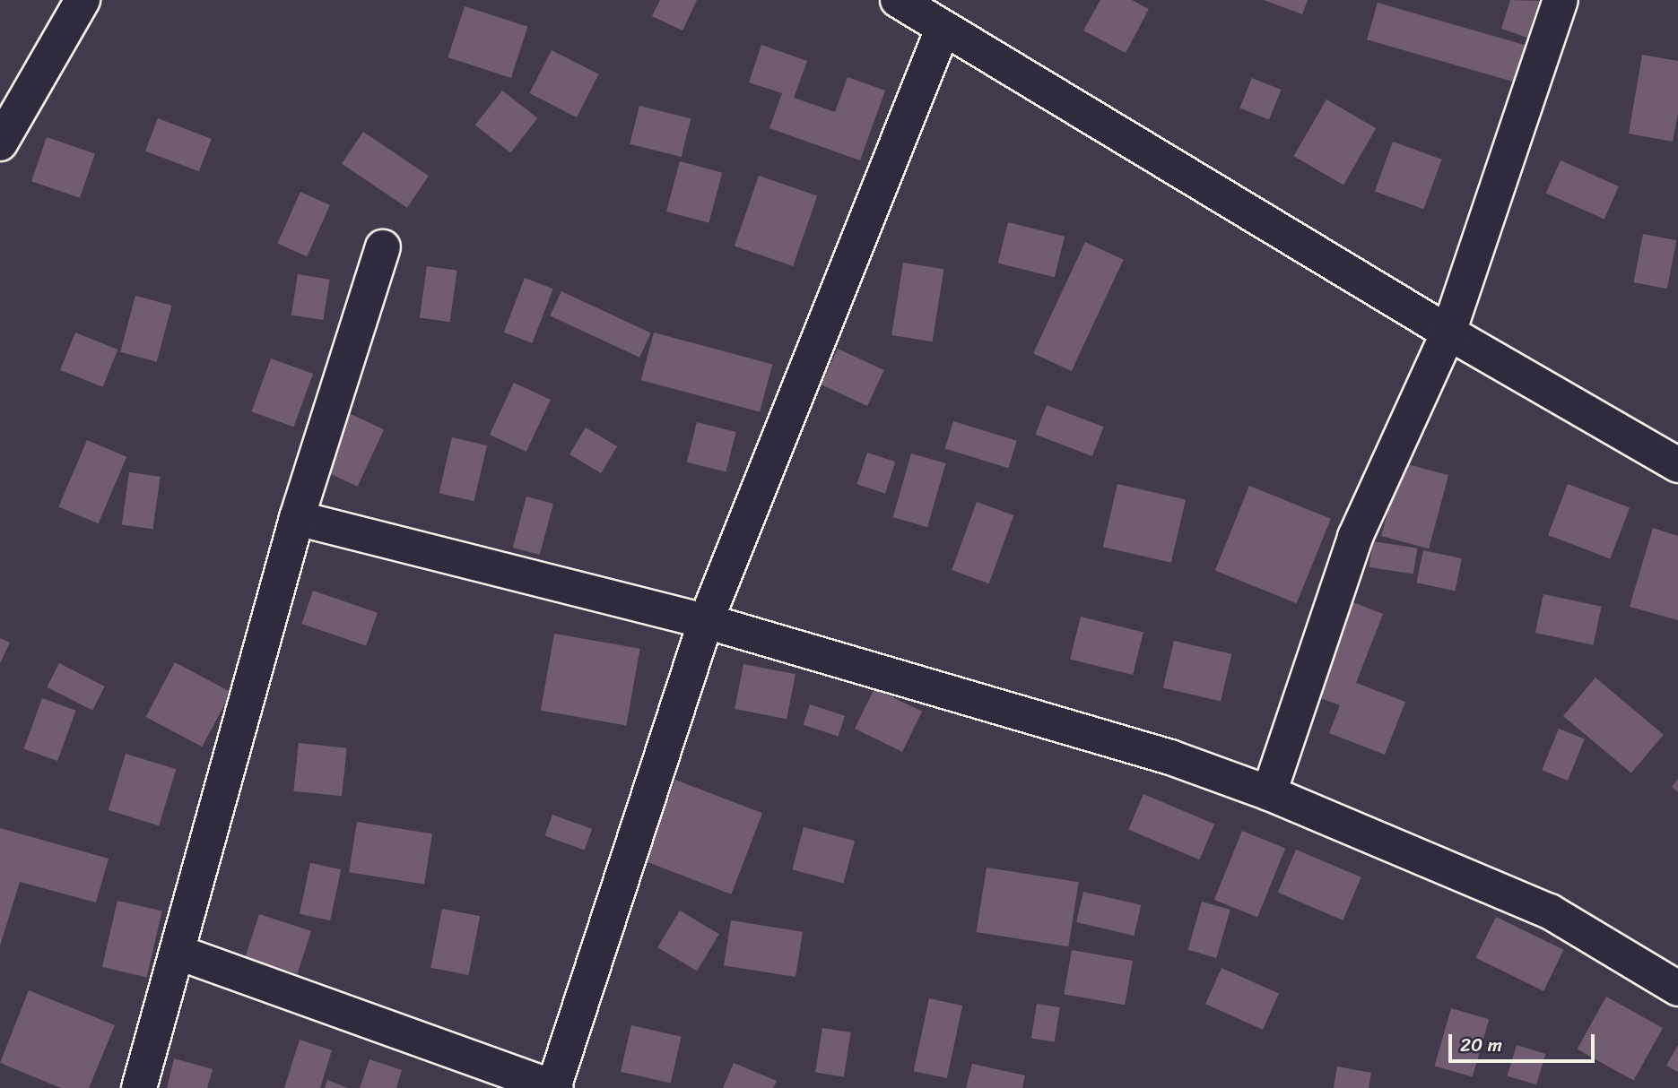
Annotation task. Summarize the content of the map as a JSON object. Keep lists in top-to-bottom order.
{
  "scale_bar": "20 m"
}
